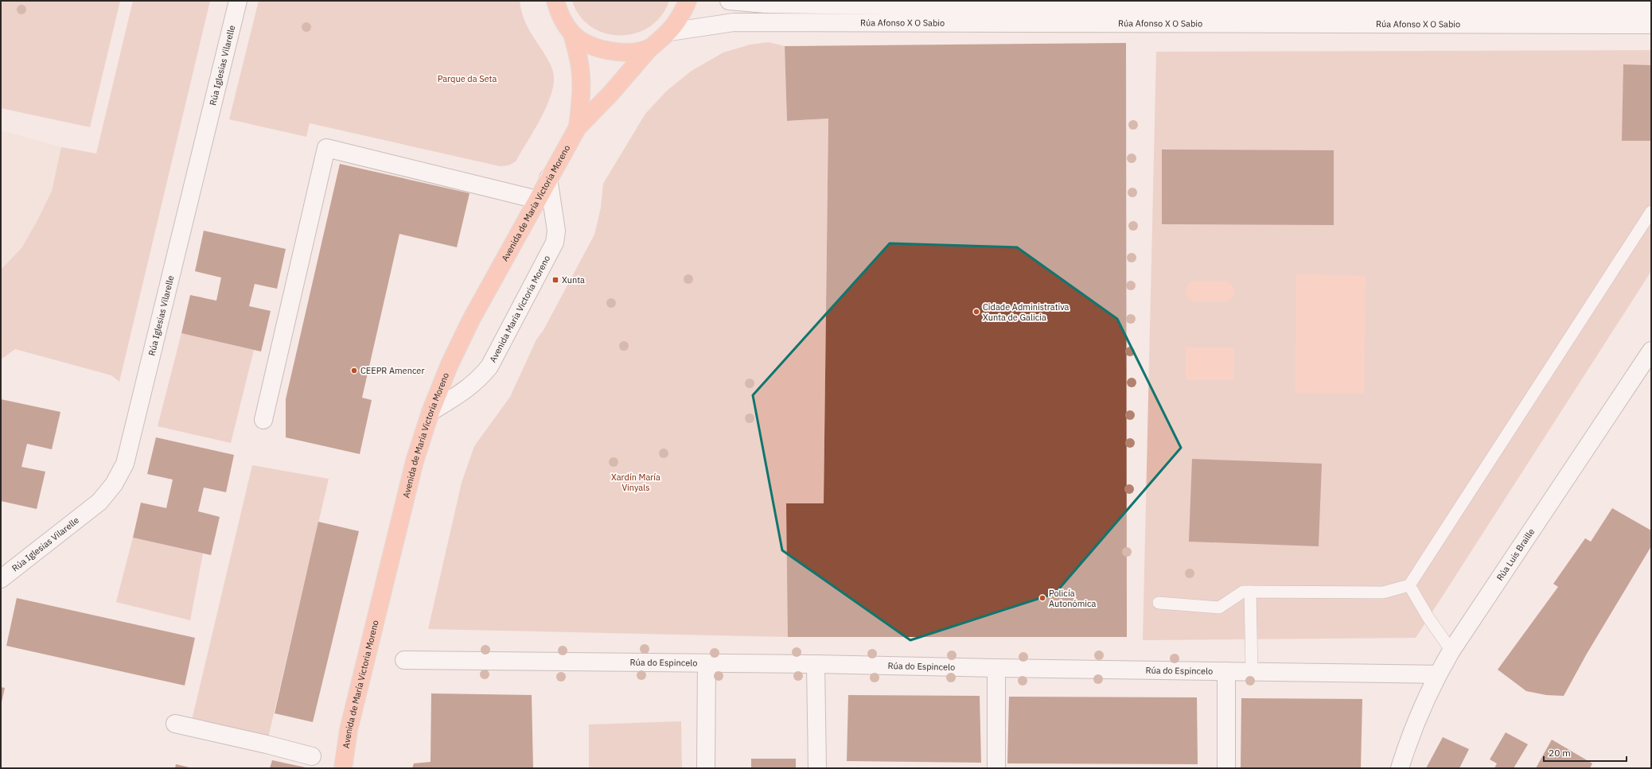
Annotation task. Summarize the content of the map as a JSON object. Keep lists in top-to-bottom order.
{
  "streets": {
    "highway": ["Avenida de María Victoria Moreno"],
    "street": [
      "Rúa Afonso X O Sabio",
      "Rúa Iglesias Vilarelle",
      "Avenida María Victoria Moreno",
      "Rúa Luis Braille",
      "Rúa do Espincelo"
    ]
  },
  "crossings": [
    ["Rúa Afonso X O Sabio", "Avenida de María Victoria Moreno"],
    ["Avenida de María Victoria Moreno", "Avenida María Victoria Moreno"],
    ["Rúa Luis Braille", "Rúa do Espincelo"]
  ],
  "parks": ["Parque da Seta", "Xardín María Vinyals"],
  "places": {
    "transit": ["Xunta"],
    "other": ["Cidade Administrativa Xunta de Galicia", "CEEPR Amencer", "Policía Autonómica"]
  },
  "scale_bar": "20 m"
}
